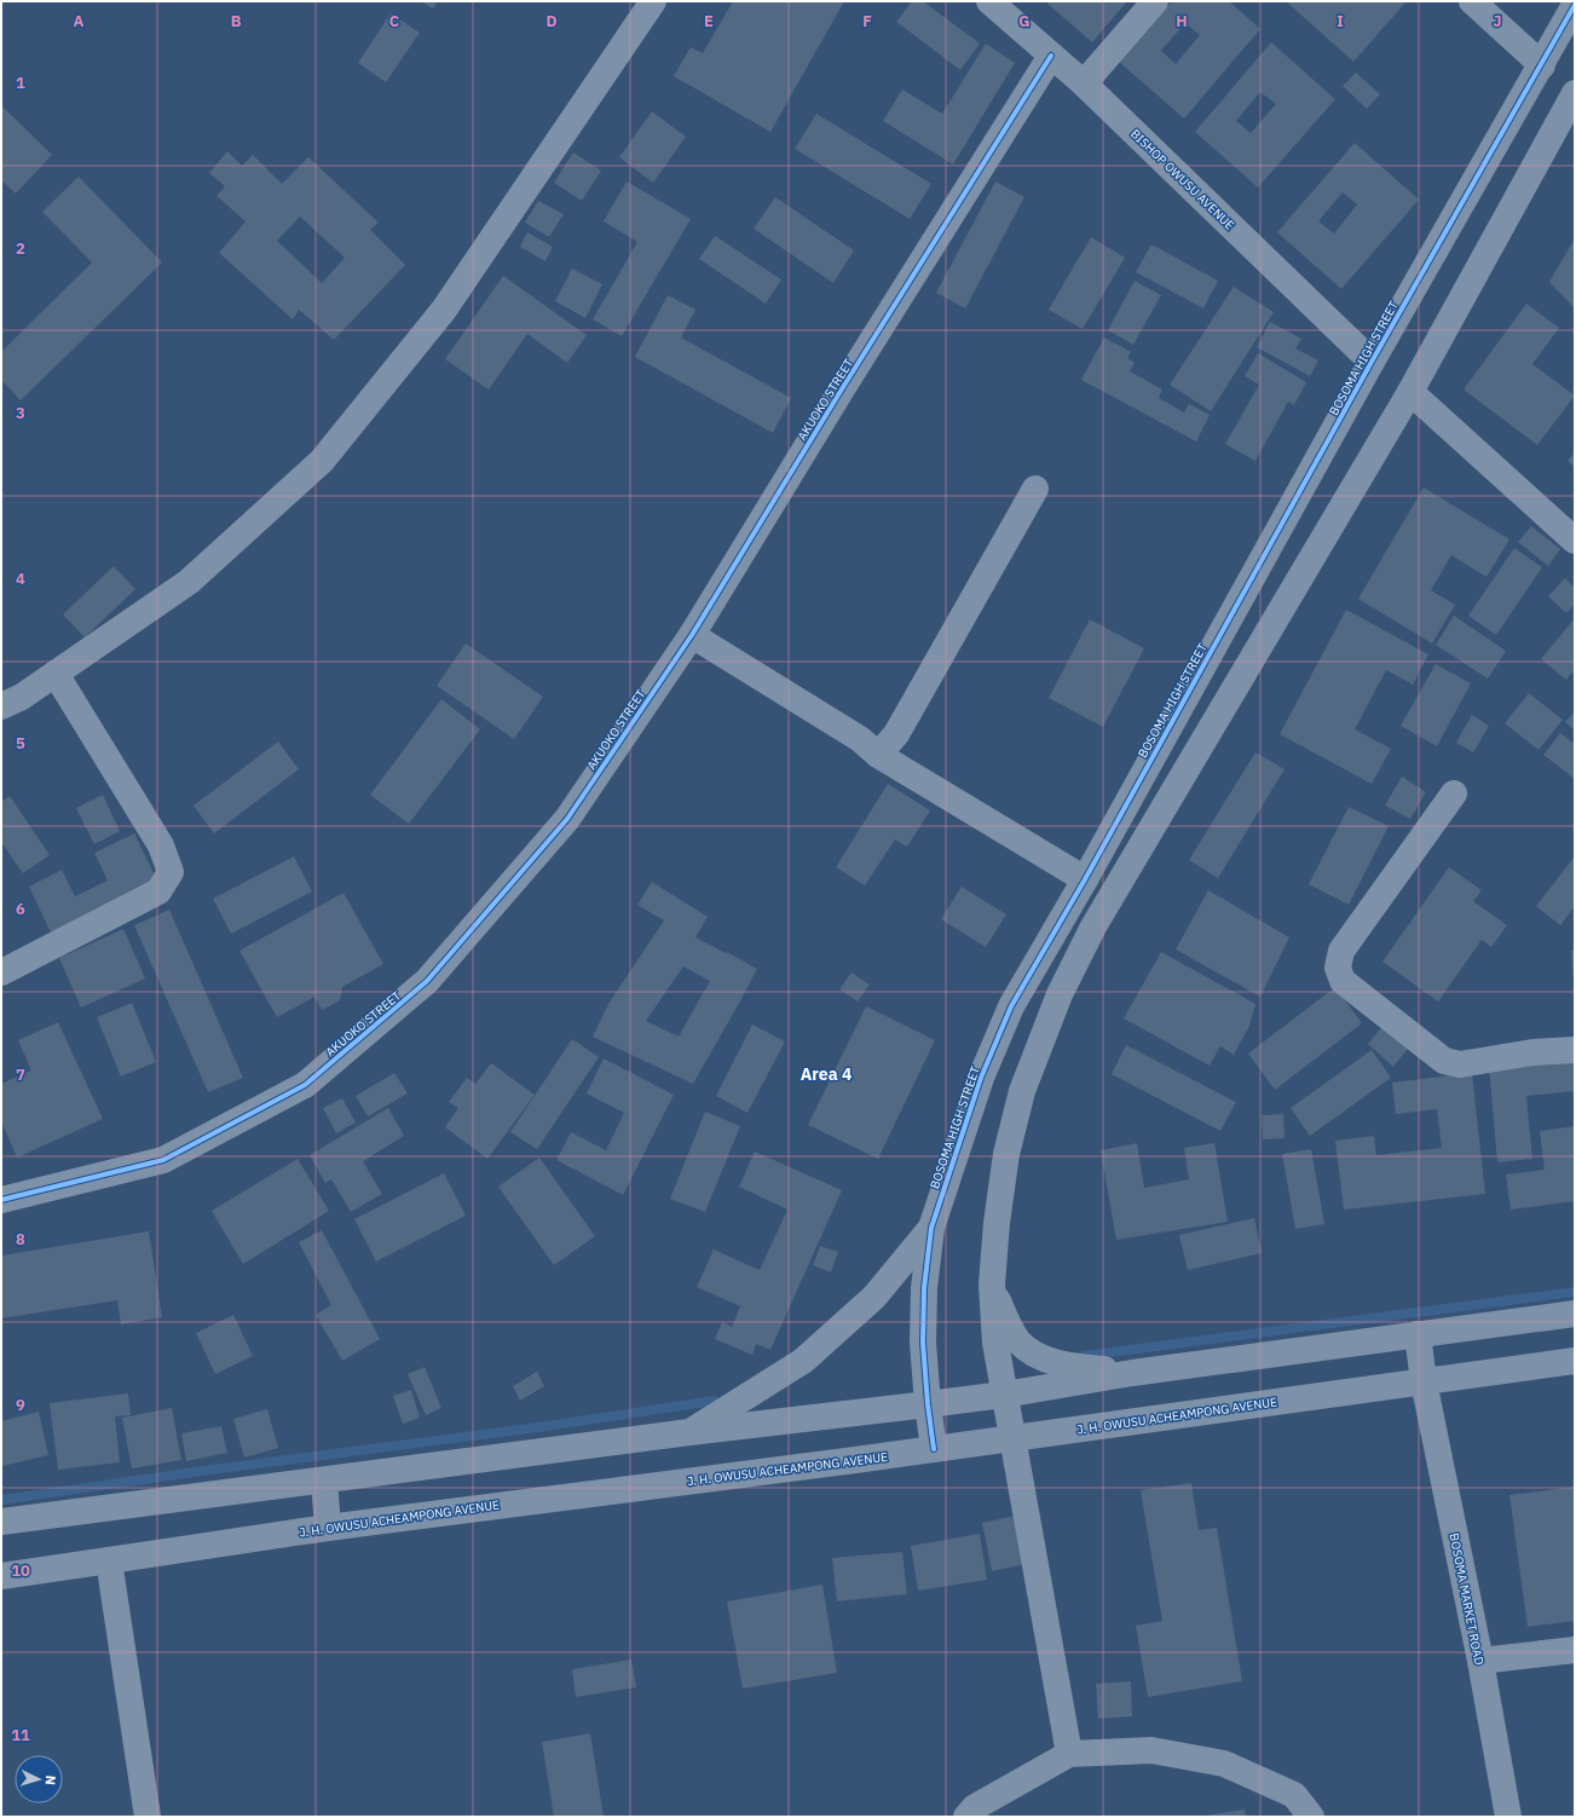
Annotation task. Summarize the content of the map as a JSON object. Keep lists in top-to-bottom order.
{
  "streets": {
    "street": [
      "BISHOP OWUSU AVENUE",
      "BOSOMA HIGH STREET",
      "AKUOKO STREET",
      "J. H. OWUSU ACHEAMPONG AVENUE",
      "BOSOMA MARKET ROAD"
    ]
  },
  "crossings": [
    ["BISHOP OWUSU AVENUE", "BOSOMA HIGH STREET"],
    ["BISHOP OWUSU AVENUE", "AKUOKO STREET"],
    ["BOSOMA HIGH STREET", "J. H. OWUSU ACHEAMPONG AVENUE"],
    ["J. H. OWUSU ACHEAMPONG AVENUE", "BOSOMA MARKET ROAD"]
  ],
  "districts": ["Area 4"],
  "north": "right",
  "grid": {
    "columns": [
      "A",
      "B",
      "C",
      "D",
      "E",
      "F",
      "G",
      "H",
      "I",
      "J"
    ],
    "rows": [
      "1",
      "2",
      "3",
      "4",
      "5",
      "6",
      "7",
      "8",
      "9",
      "10",
      "11"
    ]
  }
}
